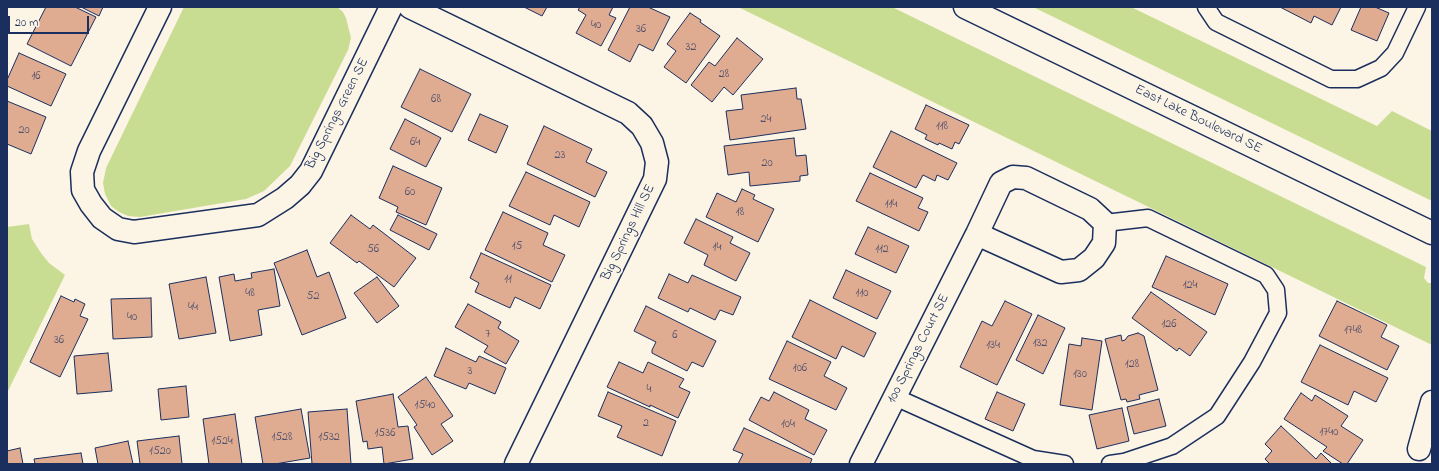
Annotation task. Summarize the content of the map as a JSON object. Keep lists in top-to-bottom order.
{
  "streets": {
    "street": [
      "Big Springs Green SE",
      "East Lake Boulevard SE",
      "Big Springs Hill SE",
      "100 Springs Court SE"
    ]
  },
  "house_numbers": [
    "40",
    "36",
    "32",
    "28",
    "16",
    "68",
    "24",
    "118",
    "20",
    "64",
    "23",
    "20",
    "60",
    "114",
    "18",
    "15",
    "14",
    "56",
    "112",
    "11",
    "124",
    "48",
    "110",
    "52",
    "44",
    "40",
    "126",
    "1748",
    "7",
    "6",
    "36",
    "132",
    "134",
    "128",
    "106",
    "3",
    "130",
    "4",
    "1540",
    "2",
    "104",
    "1740",
    "1536",
    "1528",
    "1532",
    "1524",
    "1520"
  ],
  "scale_bar": "20 m"
}
